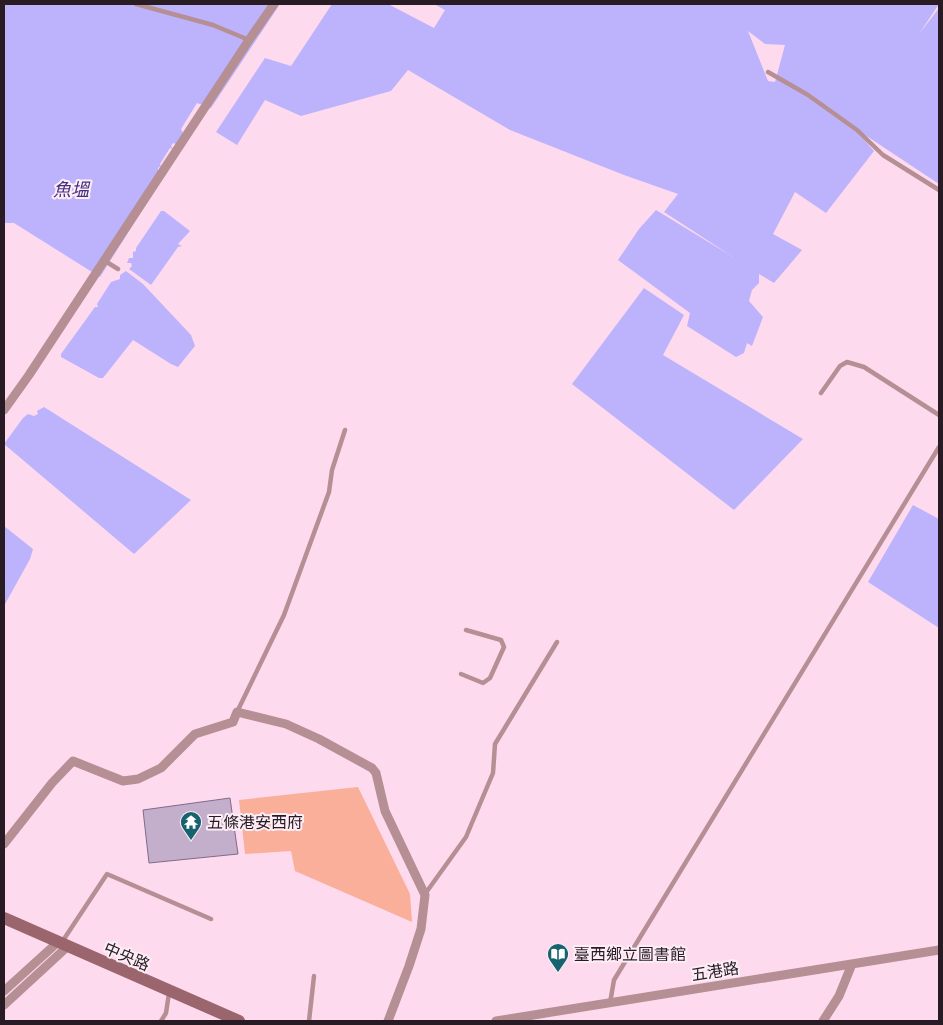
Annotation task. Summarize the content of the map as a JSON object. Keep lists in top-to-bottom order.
{
  "streets": {
    "street": ["中央路", "五港路"]
  },
  "water": ["魚塭"],
  "places": {
    "temple": ["五條港安西府"],
    "library": ["臺西鄉立圖書館"]
  }
}
